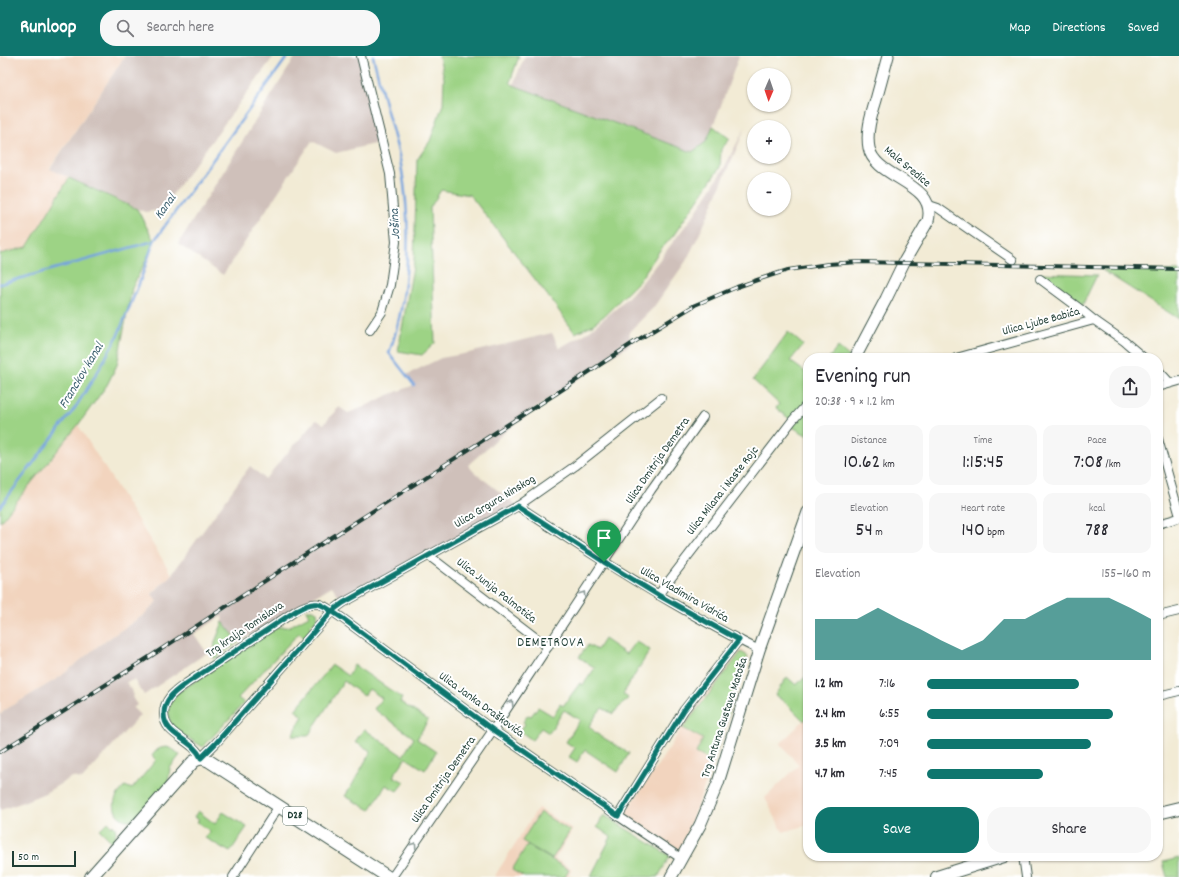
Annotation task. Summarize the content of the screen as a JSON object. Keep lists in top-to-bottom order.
{
  "streets": {
    "main road": ["D28"],
    "street": [
      "Male Sredice",
      "Ulica Ljube Babića",
      "Ulica Dmitrija Demetra",
      "Ulica Milana i Naste Rojc",
      "Ulica Grgura Ninskog",
      "Ulica Junija Palmotića",
      "Ulica Vladimira Vidrića",
      "Trg kralja Tomislava",
      "Ulica Janka Draškovića",
      "Trg Antuna Gustava Matoša"
    ]
  },
  "crossings": [
    ["Ulica Dmitrija Demetra", "Ulica Junija Palmotića"],
    ["Ulica Dmitrija Demetra", "Ulica Vladimira Vidrića"],
    ["Ulica Dmitrija Demetra", "Ulica Janka Draškovića"],
    ["Ulica Milana i Naste Rojc", "Ulica Vladimira Vidrića"],
    ["Ulica Grgura Ninskog", "Ulica Junija Palmotića"],
    ["Ulica Grgura Ninskog", "Ulica Vladimira Vidrića"],
    ["Ulica Grgura Ninskog", "Trg kralja Tomislava"],
    ["Ulica Grgura Ninskog", "Ulica Janka Draškovića"],
    ["Ulica Vladimira Vidrića", "Trg Antuna Gustava Matoša"],
    ["Trg kralja Tomislava", "Ulica Janka Draškovića"],
    ["Trg kralja Tomislava", "D28"],
    ["Ulica Janka Draškovića", "Trg Antuna Gustava Matoša"]
  ],
  "one_way": ["Ulica Dmitrija Demetra"],
  "districts": ["DEMETROVA"],
  "water": ["Kanal", "Jošina", "Franckov kanal"],
  "scale_bar": "50 m",
  "north": "bottom",
  "page": {
    "header": "Runloop",
    "search": "Search here",
    "nav": ["Map", "Directions", "Saved"],
    "map_buttons": ["+", "−"],
    "heading": ["Evening run", "20:38 · 9 × 1.2 km"],
    "stats": [
      ["Distance", "10.62 km"],
      ["Time", "1:15:45"],
      ["Pace", "7:08 /km"],
      ["Elevation", "54 m"],
      ["Heart rate", "140 bpm"],
      ["kcal", "788"]
    ],
    "chart": ["Elevation", "155–160 m"],
    "list": [
      {
        "name": "1.2 km",
        "note": "7:16"
      },
      {
        "name": "2.4 km",
        "note": "6:55"
      },
      {
        "name": "3.5 km",
        "note": "7:09"
      },
      {
        "name": "4.7 km",
        "note": "7:45"
      }
    ],
    "buttons": ["Save", "Share"],
    "scale": "50 m"
  }
}
